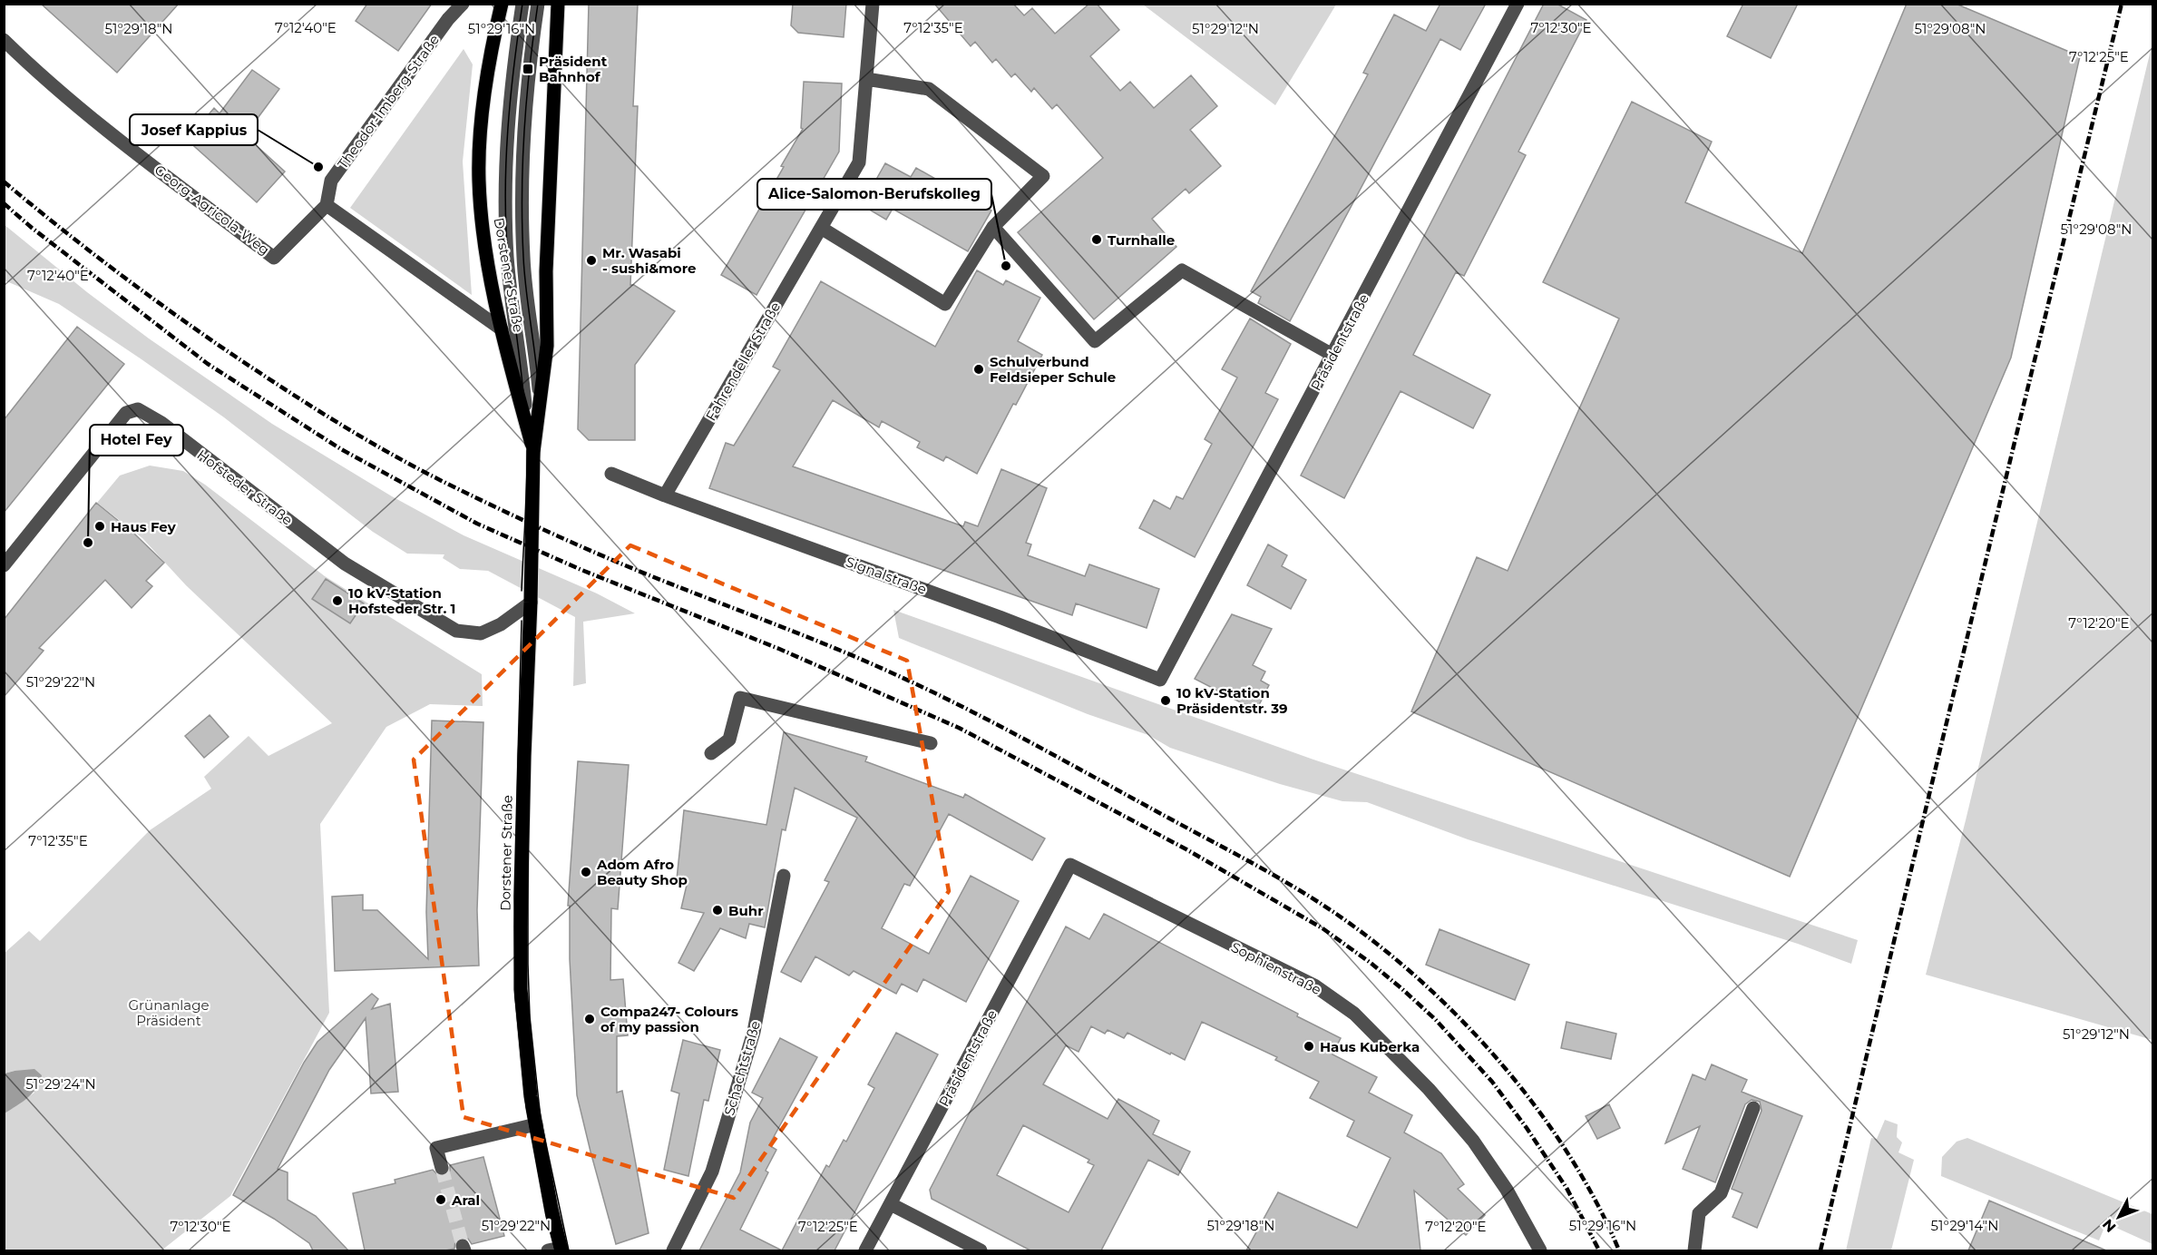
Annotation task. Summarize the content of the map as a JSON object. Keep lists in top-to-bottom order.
{
  "streets": {
    "main road": ["Dorstener Straße"],
    "street": [
      "Theodor-Imberg-Straße",
      "Georg-Agricola-Weg",
      "Präsidentstraße",
      "Fahrendeller Straße",
      "Hofsteder Straße",
      "Signalstraße",
      "Sophienstraße",
      "Schachtstraße"
    ]
  },
  "crossings": [
    ["Theodor-Imberg-Straße", "Georg-Agricola-Weg"],
    ["Dorstener Straße", "Hofsteder Straße"],
    ["Präsidentstraße", "Signalstraße"],
    ["Präsidentstraße", "Sophienstraße"],
    ["Fahrendeller Straße", "Signalstraße"]
  ],
  "parks": ["Grünanlage Präsident"],
  "places": {
    "transit": ["Präsident Bahnhof"],
    "other": [
      "Josef Kappius",
      "Turnhalle",
      "Mr. Wasabi - sushi&more",
      "Alice-Salomon-Berufskolleg",
      "Schulverbund Feldsieper Schule",
      "Haus Fey",
      "Hotel Fey",
      "10 kV-Station Hofsteder Str. 1",
      "10 kV-Station Präsidentstr. 39",
      "Adom Afro Beauty Shop",
      "Buhr",
      "Compa247- Colours of my passion",
      "Haus Kuberka",
      "Aral"
    ]
  },
  "north": "bottom left",
  "coordinates": [
    "7°12'40\"E",
    "7°12'35\"E",
    "7°12'30\"E",
    "51°29'12\"N",
    "51°29'18\"N",
    "51°29'16\"N",
    "51°29'08\"N",
    "7°12'25\"E",
    "7°12'20\"E",
    "51°29'22\"N",
    "51°29'24\"N",
    "51°29'14\"N"
  ]
}
